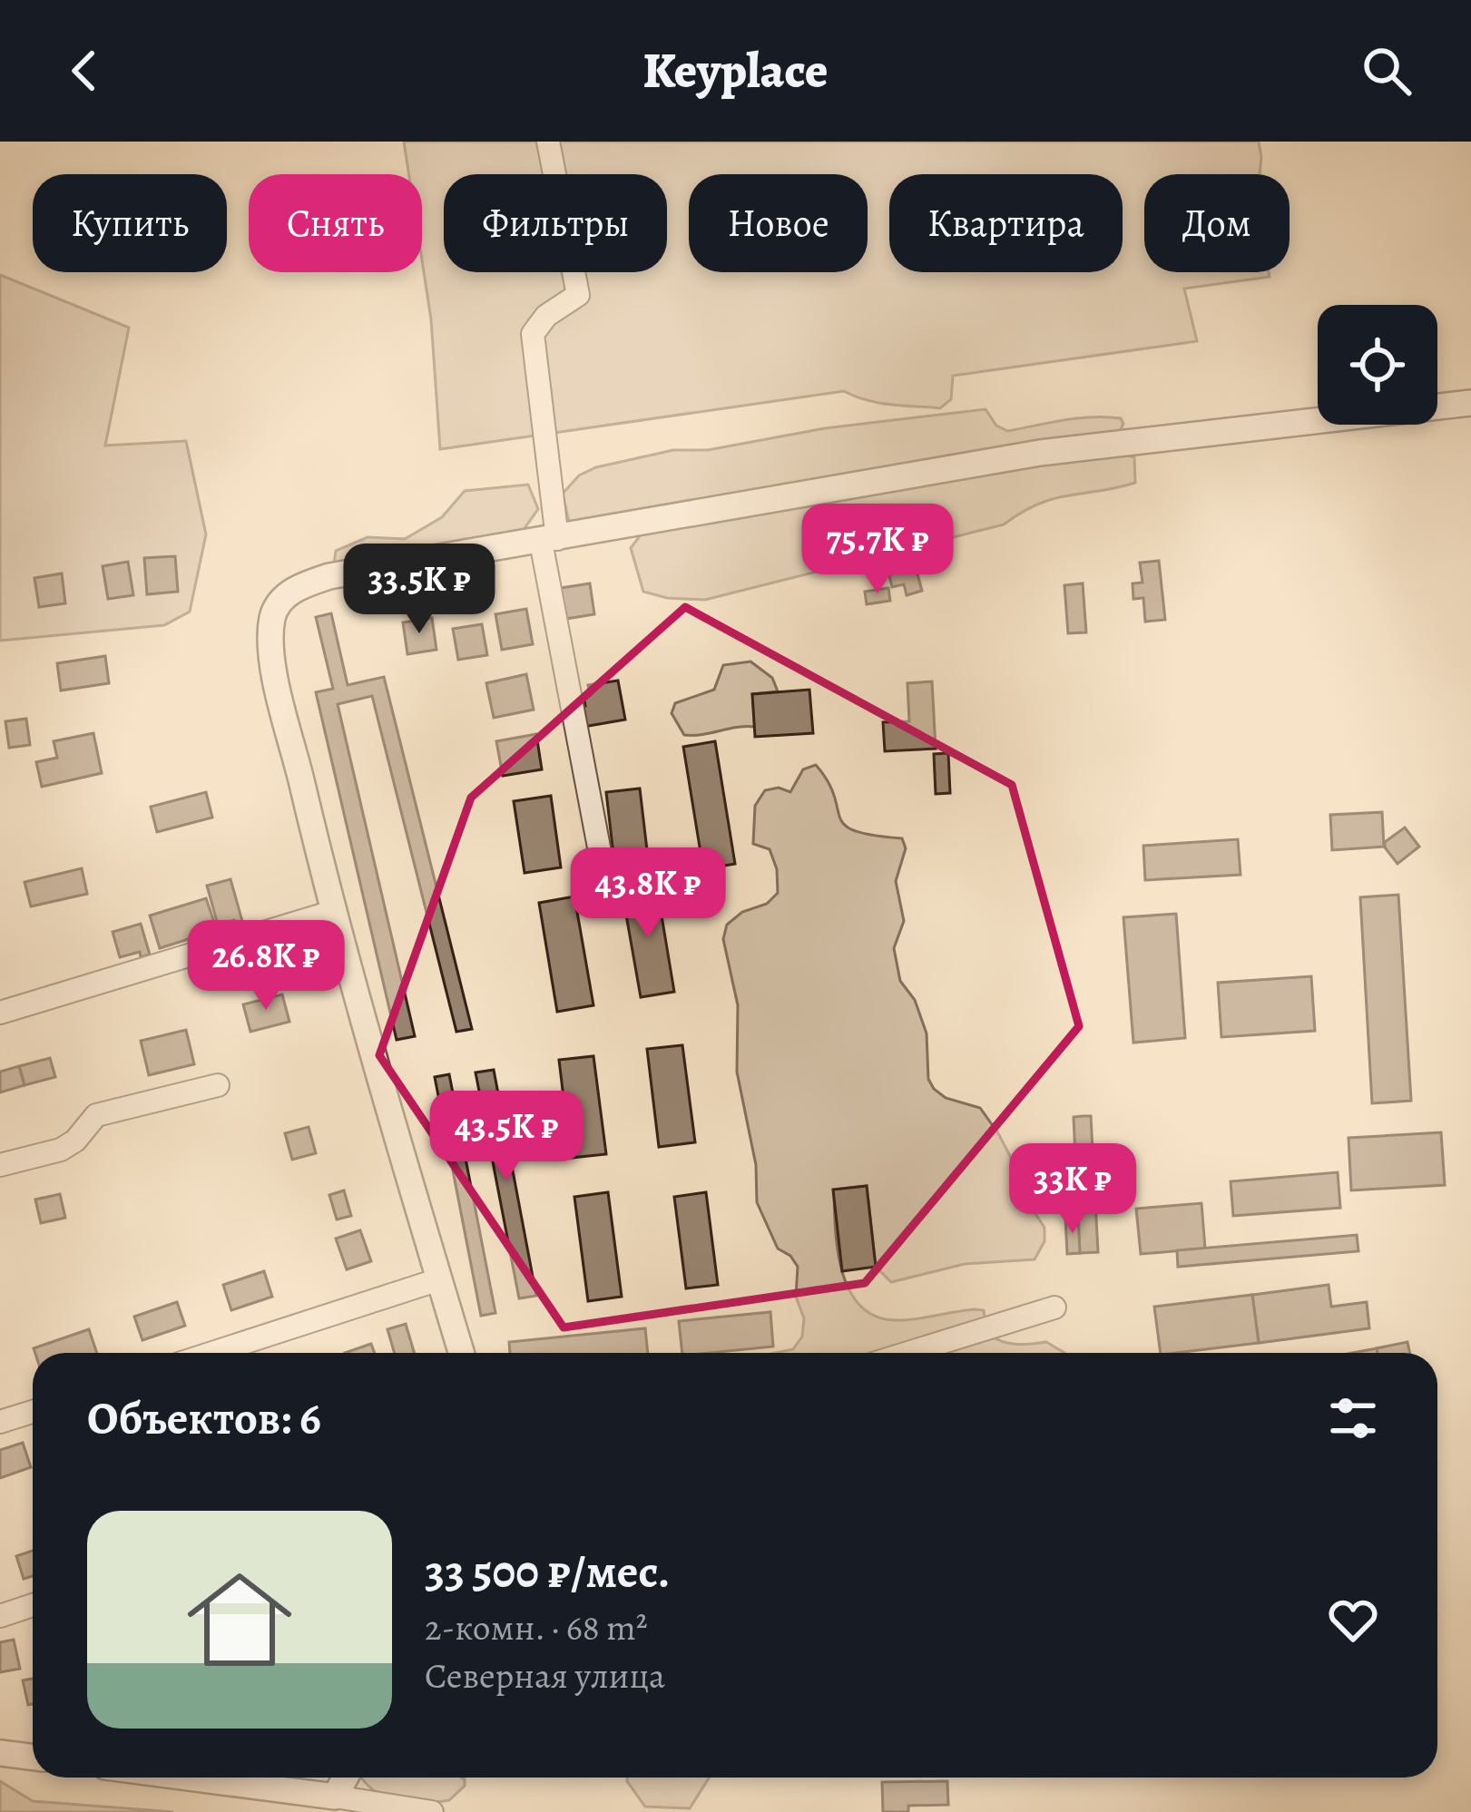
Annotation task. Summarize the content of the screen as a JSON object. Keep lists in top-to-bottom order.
{
  "page": {
    "header": "Keyplace",
    "chip": [
      "Купить",
      "Снять",
      "Фильтры",
      "Новое",
      "Квартира",
      "Дом"
    ],
    "price": [
      "75.7K ₽",
      "33.5K ₽",
      "43.8K ₽",
      "26.8K ₽",
      "43.5K ₽",
      "33K ₽"
    ],
    "heading": "Объектов: 6",
    "list": [
      {
        "name": "33 500 ₽/мес.",
        "note": "2-комн. · 68 m² · Северная улица"
      }
    ]
  }
}
